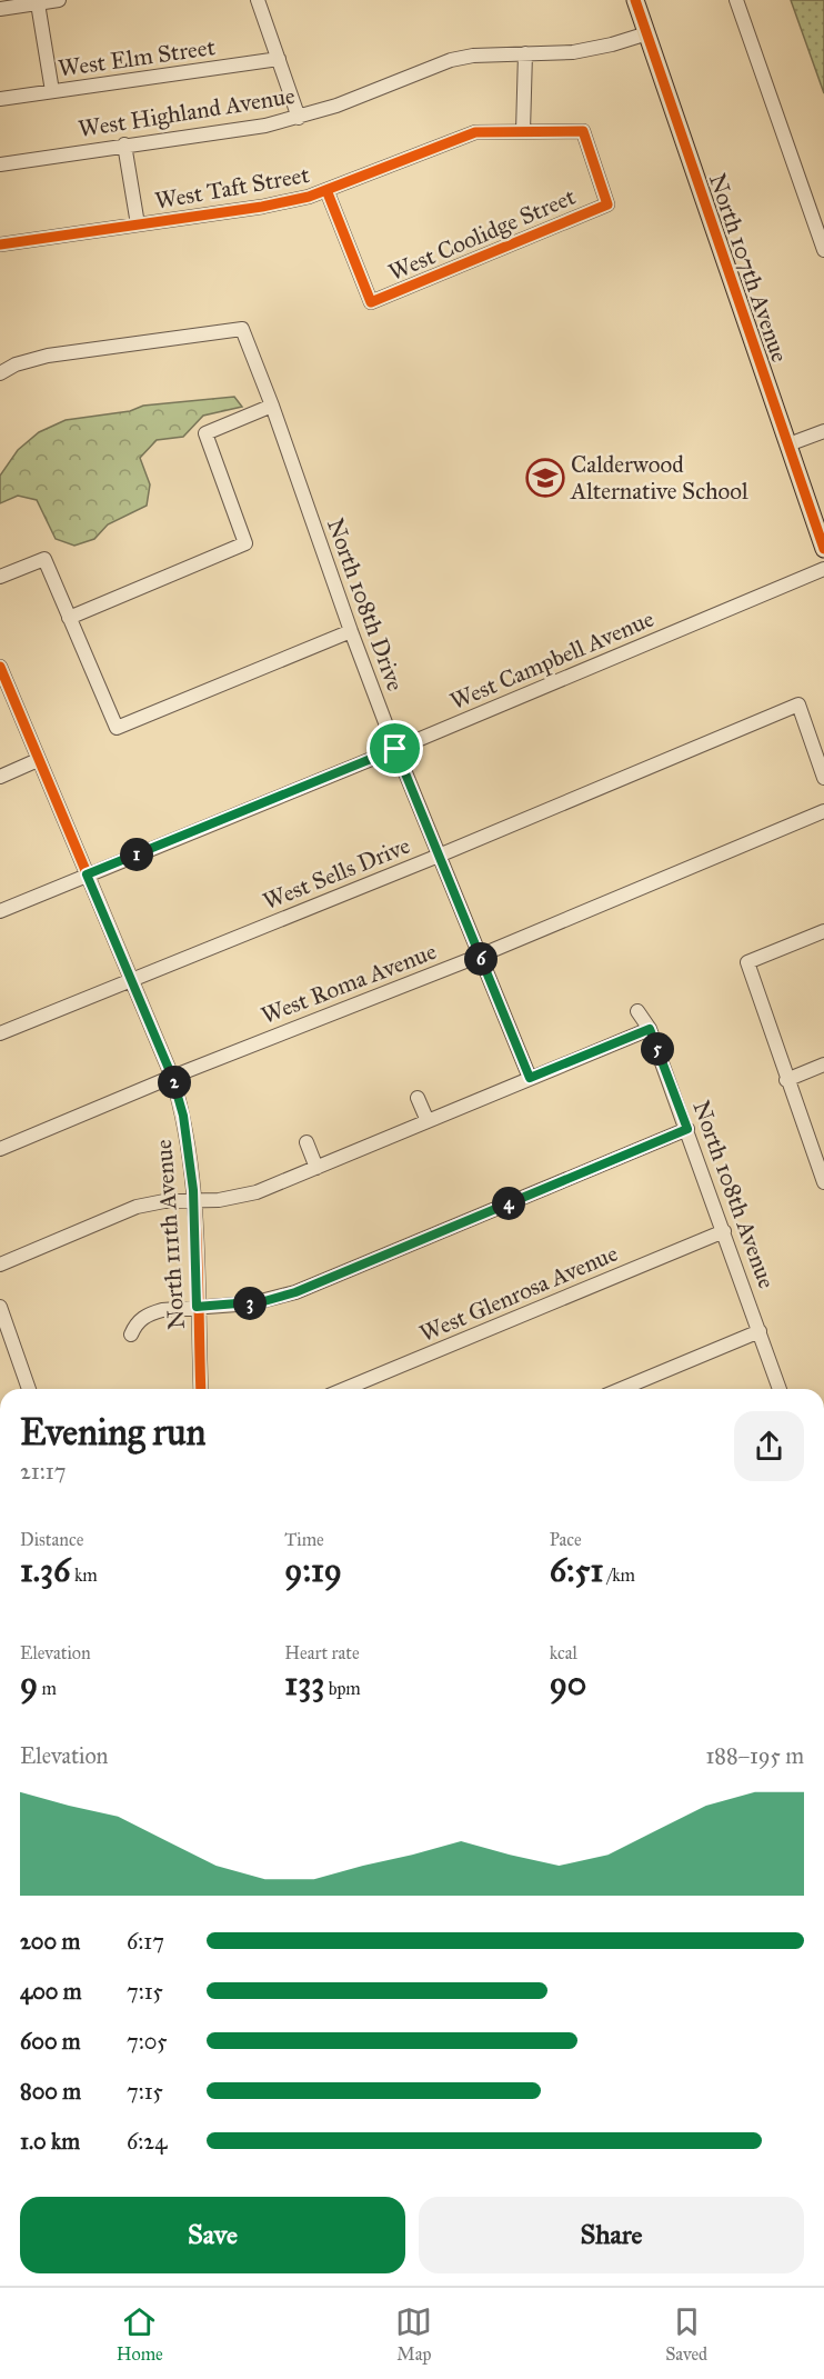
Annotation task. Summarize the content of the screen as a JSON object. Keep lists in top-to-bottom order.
{
  "streets": {
    "main road": ["North 107th Avenue"],
    "street": [
      "West Elm Street",
      "West Highland Avenue",
      "West Taft Street",
      "West Coolidge Street",
      "North 108th Drive",
      "West Campbell Avenue",
      "West Sells Drive",
      "West Roma Avenue",
      "North 108th Avenue",
      "North 111th Avenue",
      "West Glenrosa Avenue"
    ]
  },
  "crossings": [
    ["West Highland Avenue", "North 107th Avenue"],
    ["West Taft Street", "West Coolidge Street"],
    ["North 108th Drive", "West Campbell Avenue"],
    ["North 108th Drive", "West Sells Drive"],
    ["North 108th Drive", "West Roma Avenue"],
    ["West Campbell Avenue", "North 111th Avenue"],
    ["West Sells Drive", "North 111th Avenue"],
    ["West Roma Avenue", "North 111th Avenue"],
    ["North 108th Avenue", "West Glenrosa Avenue"]
  ],
  "places": {
    "school or university": ["Calderwood Alternative School"]
  },
  "page": {
    "pins": [
      "1",
      "6",
      "5",
      "2",
      "4",
      "3"
    ],
    "heading": ["Evening run", "21:17"],
    "stats": [
      ["Distance", "1.36 km"],
      ["Time", "9:19"],
      ["Pace", "6:51 /km"],
      ["Elevation", "9 m"],
      ["Heart rate", "133 bpm"],
      ["kcal", "90"]
    ],
    "chart": ["Elevation", "188–195 m"],
    "list": [
      {
        "name": "200 m",
        "note": "6:17"
      },
      {
        "name": "400 m",
        "note": "7:15"
      },
      {
        "name": "600 m",
        "note": "7:05"
      },
      {
        "name": "800 m",
        "note": "7:15"
      },
      {
        "name": "1.0 km",
        "note": "6:24"
      }
    ],
    "buttons": ["Save", "Share"],
    "tabs": ["Home", "Map", "Saved"]
  }
}
